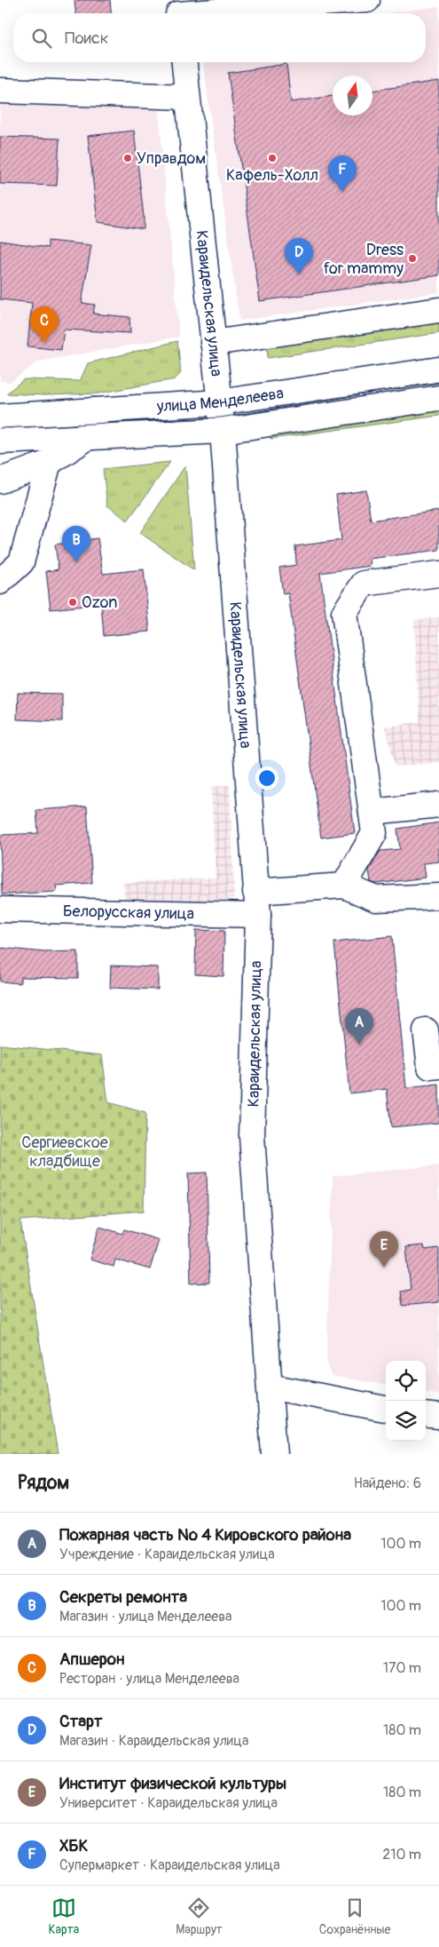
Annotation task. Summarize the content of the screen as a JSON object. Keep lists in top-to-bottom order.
{
  "streets": {
    "street": ["Караидельская улица", "улица Менделеева", "Белорусская улица"]
  },
  "crossings": [
    ["Караидельская улица", "улица Менделеева"],
    ["Караидельская улица", "Белорусская улица"]
  ],
  "parks": ["Сергиевское кладбище"],
  "places": [
    "Управдом",
    "Кафель-Холл",
    "Dress for mammy",
    "Ozon"
  ],
  "north": "top",
  "page": {
    "search": "Поиск",
    "pins": [
      "F",
      "D",
      "C",
      "B",
      "A",
      "E"
    ],
    "heading": ["Рядом", "Найдено: 6"],
    "list": [
      {
        "mark": "A",
        "name": "Пожарная часть № 4 Кировского района",
        "note": "Учреждение · Караидельская улица",
        "value": "100 m"
      },
      {
        "mark": "B",
        "name": "Секреты ремонта",
        "note": "Магазин · улица Менделеева",
        "value": "100 m"
      },
      {
        "mark": "C",
        "name": "Апшерон",
        "note": "Ресторан · улица Менделеева",
        "value": "170 m"
      },
      {
        "mark": "D",
        "name": "Старт",
        "note": "Магазин · Караидельская улица",
        "value": "180 m"
      },
      {
        "mark": "E",
        "name": "Институт физической культуры",
        "note": "Университет · Караидельская улица",
        "value": "180 m"
      },
      {
        "mark": "F",
        "name": "ХБК",
        "note": "Супермаркет · Караидельская улица",
        "value": "210 m"
      }
    ],
    "nav": ["Карта", "Маршрут", "Сохранённые"]
  }
}
